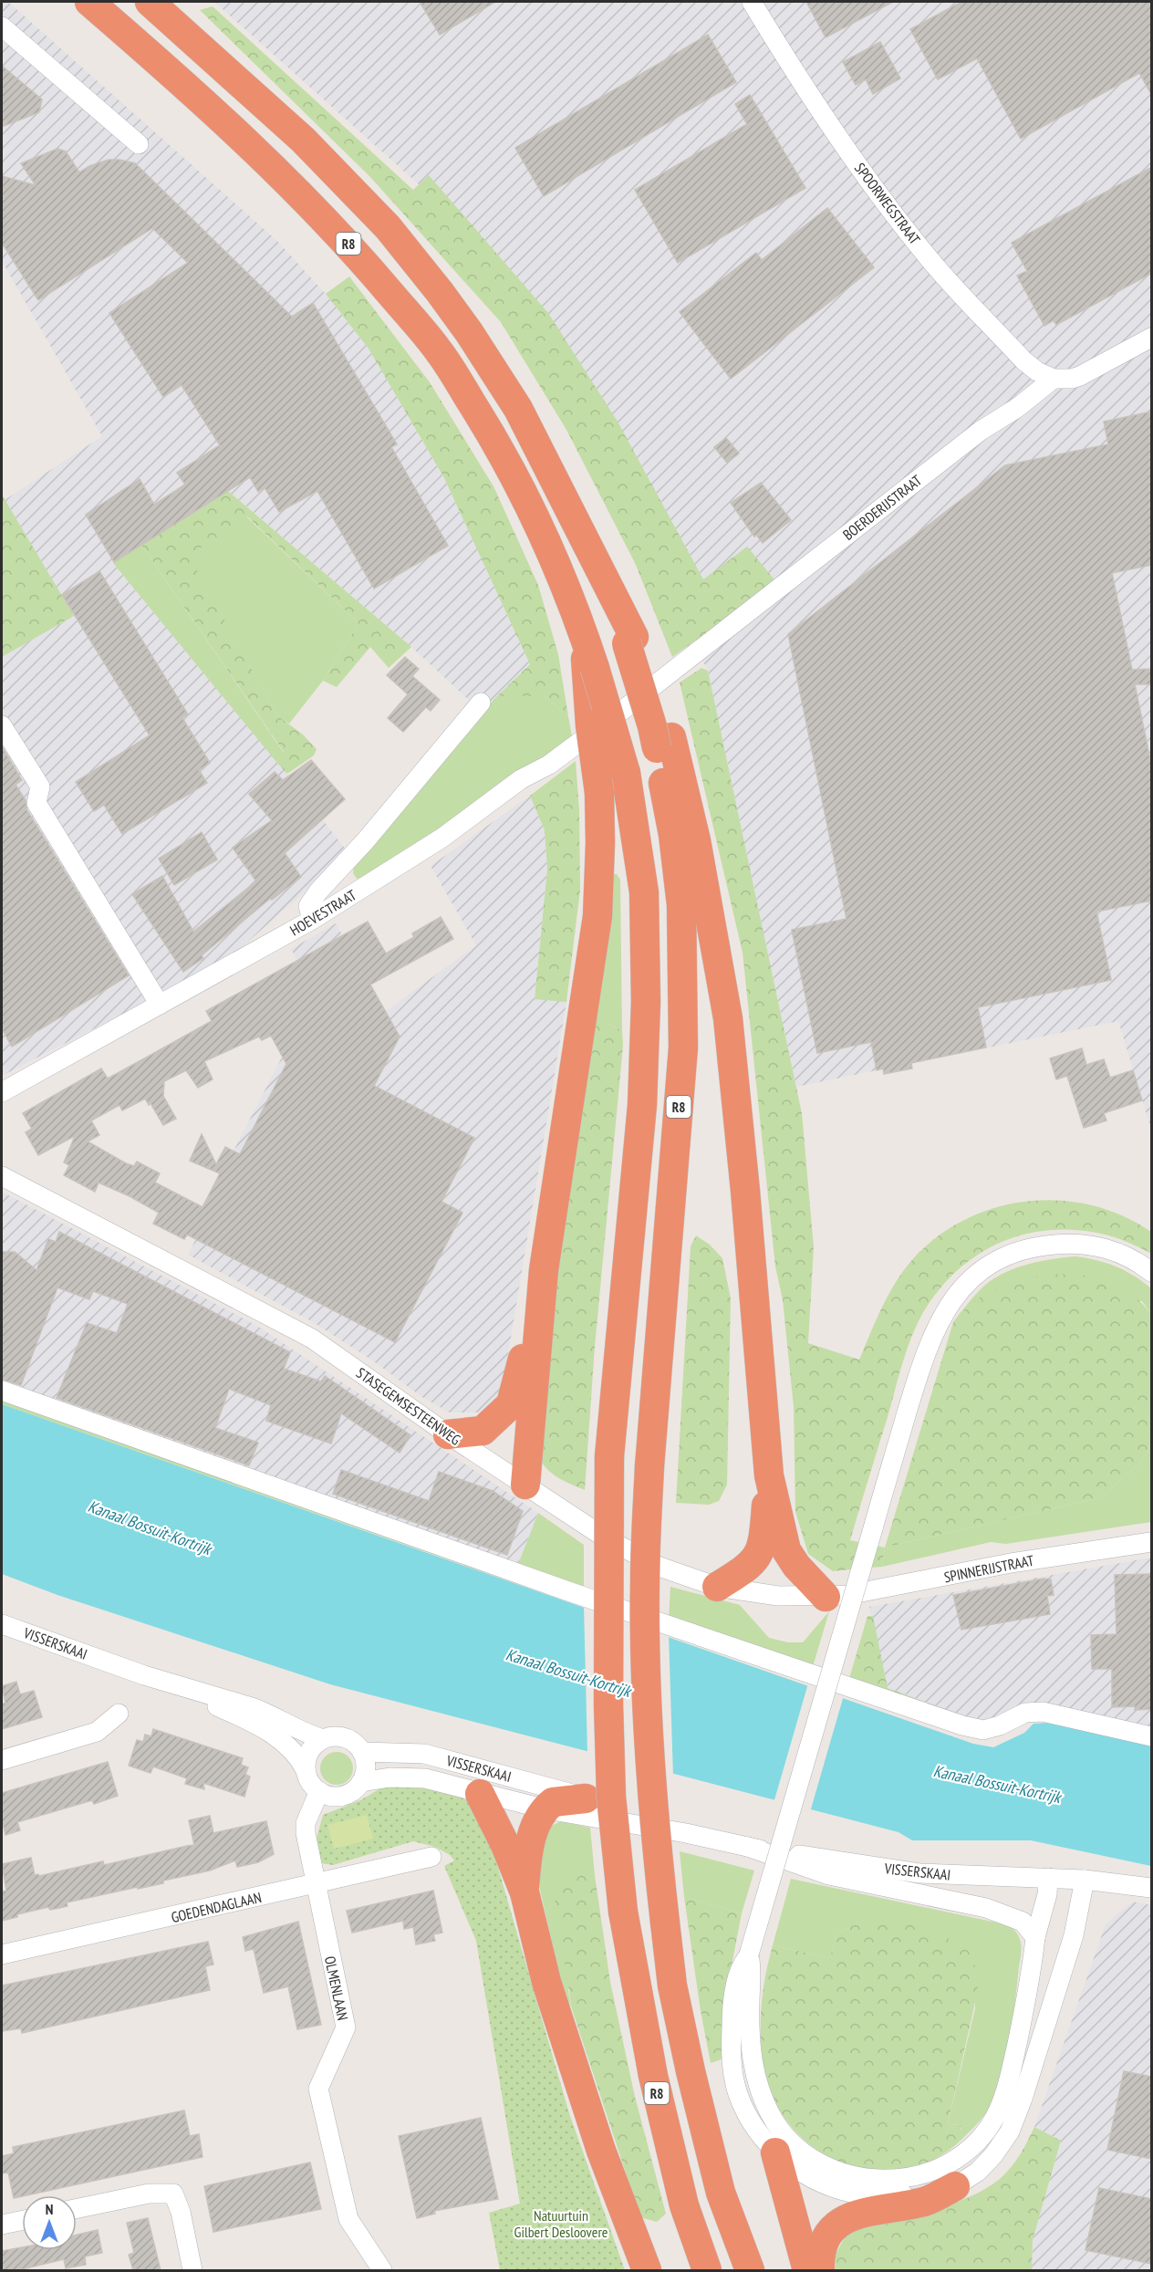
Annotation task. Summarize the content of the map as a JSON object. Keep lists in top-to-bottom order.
{
  "streets": {
    "highway": ["R8"],
    "street": [
      "SPOORWEGSTRAAT",
      "BOERDERIJSTRAAT",
      "HOEVESTRAAT",
      "STASEGEMSESTEENWEG",
      "SPINNERIJSTRAAT",
      "VISSERSKAAI",
      "GOEDENDAGLAAN",
      "OLMENLAAN"
    ]
  },
  "crossings": [
    ["SPOORWEGSTRAAT", "BOERDERIJSTRAAT"],
    ["BOERDERIJSTRAAT", "HOEVESTRAAT"],
    ["STASEGEMSESTEENWEG", "SPINNERIJSTRAAT"],
    ["VISSERSKAAI", "OLMENLAAN"],
    ["GOEDENDAGLAAN", "OLMENLAAN"]
  ],
  "water": ["Kanaal Bossuit-Kortrijk"],
  "parks": ["Natuurtuin Gilbert Desloovere"],
  "north": "top"
}
